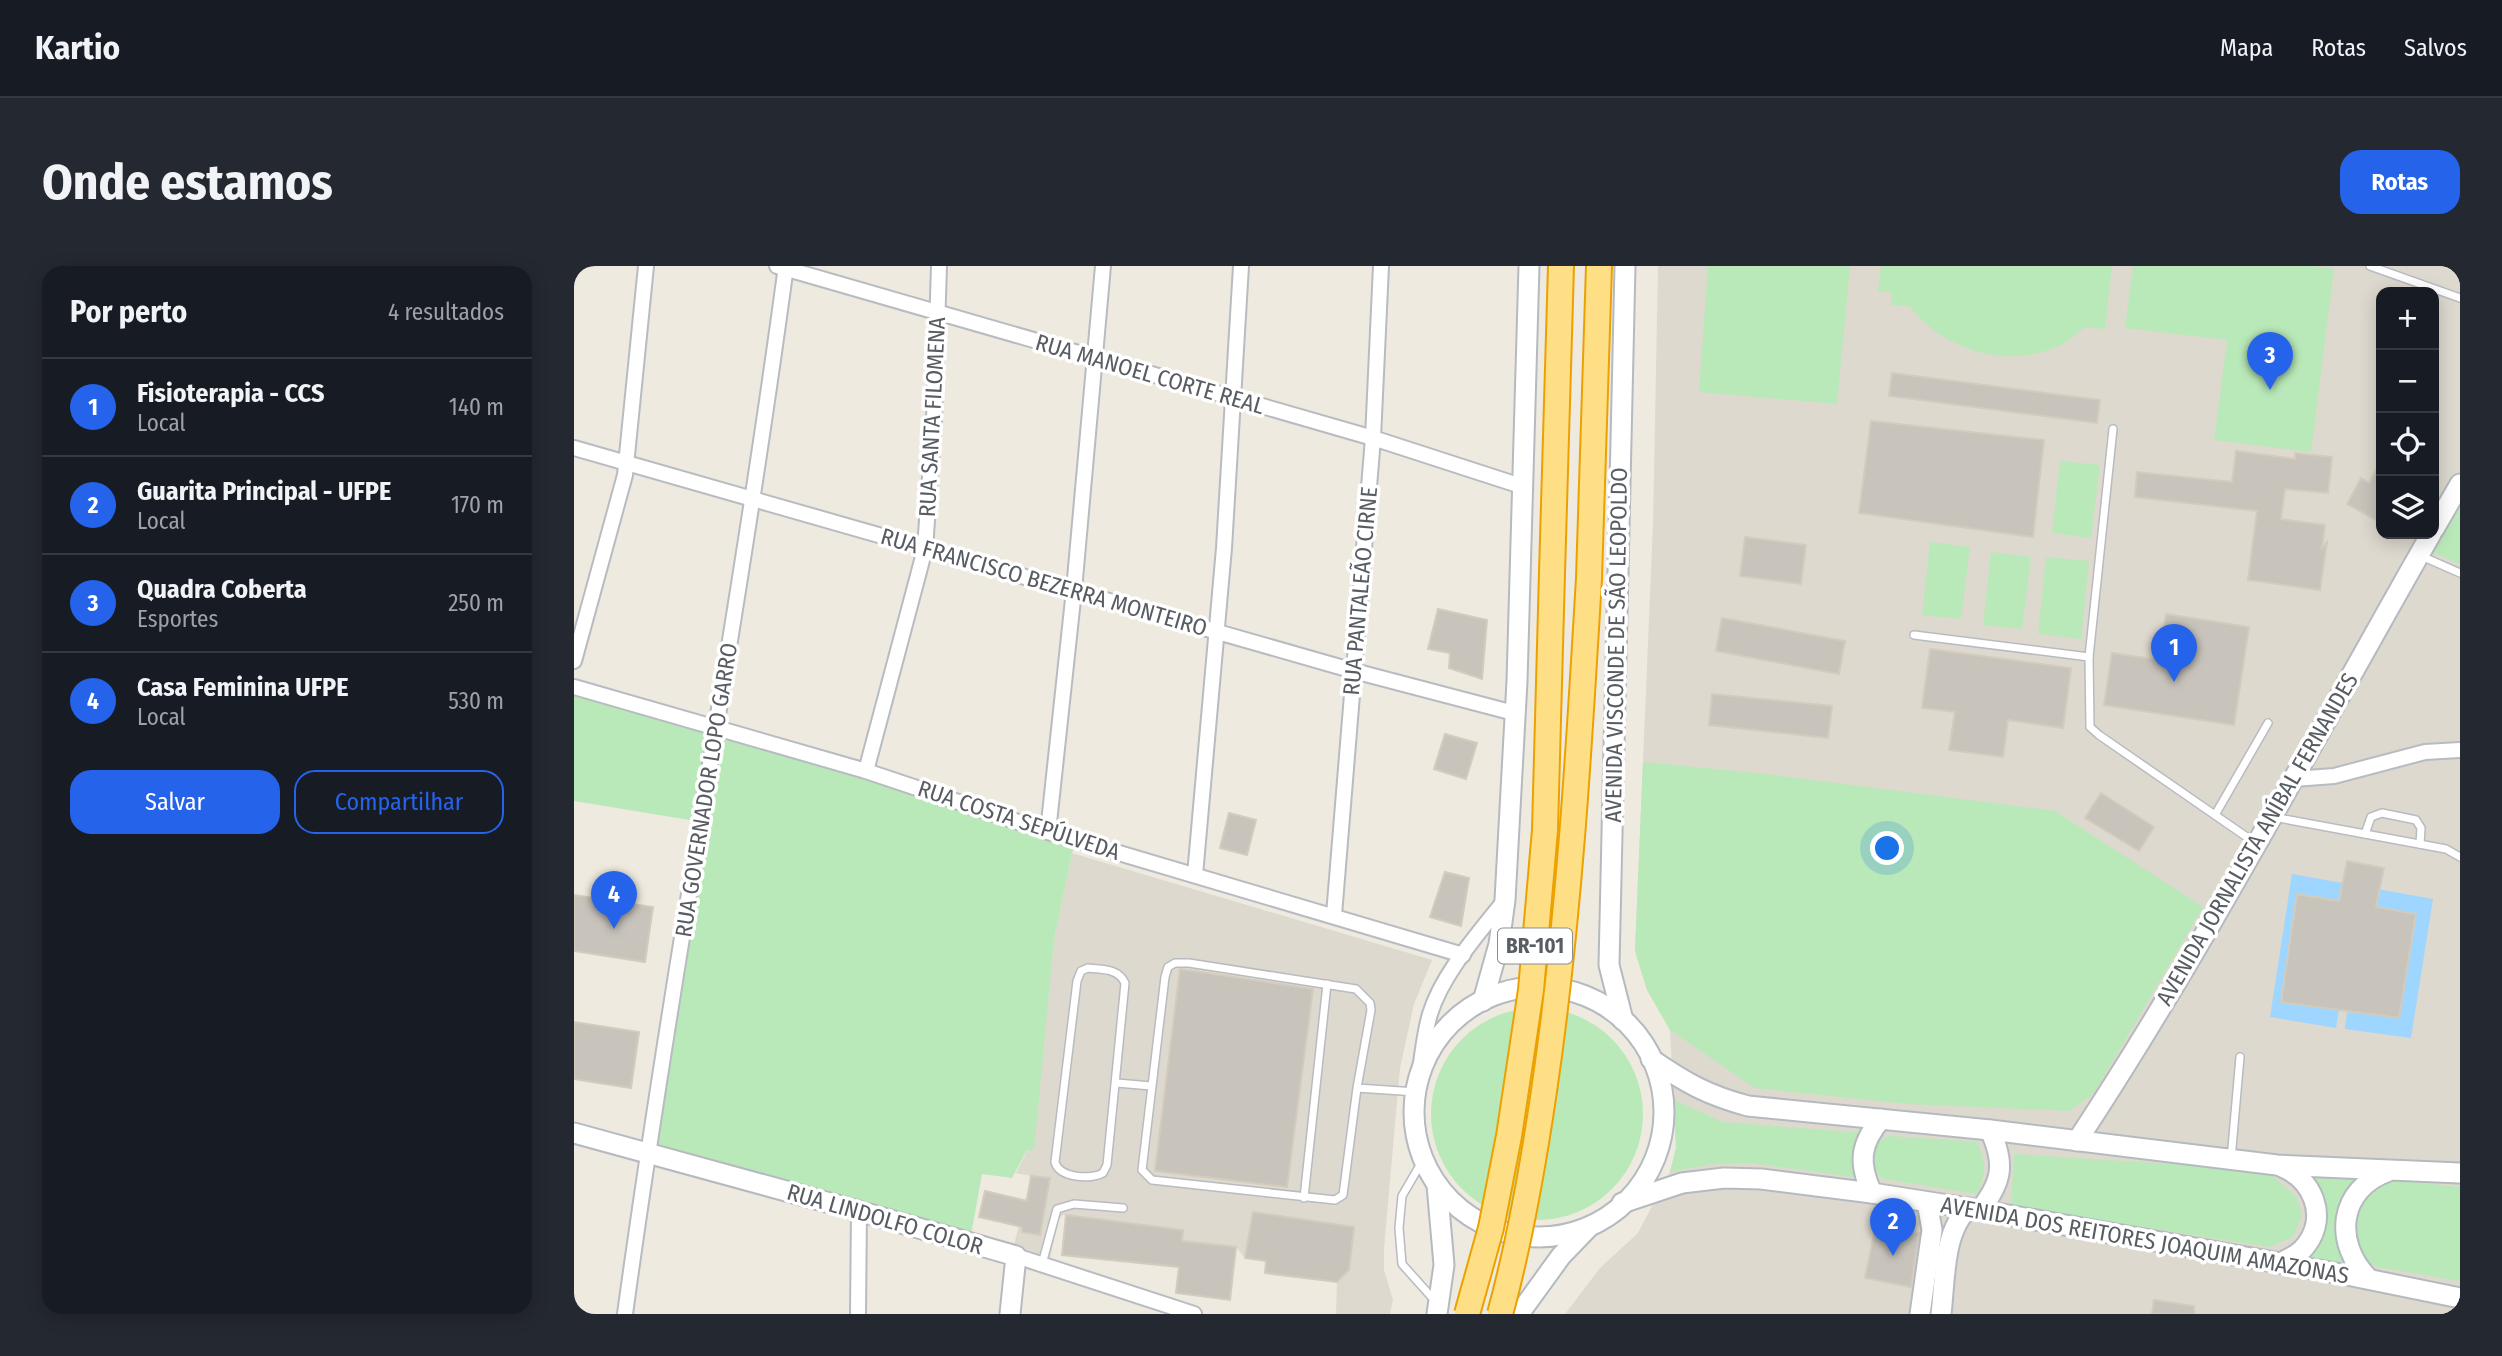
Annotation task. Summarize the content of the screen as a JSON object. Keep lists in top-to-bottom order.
{
  "streets": {
    "highway": ["AVENIDA VISCONDE DE SÃO LEOPOLDO", "BR-101"],
    "street": [
      "RUA MANOEL CORTE REAL",
      "RUA SANTA FILOMENA",
      "RUA FRANCISCO BEZERRA MONTEIRO",
      "RUA PANTALEÃO CIRNE",
      "RUA GOVERNADOR LOPO GARRO",
      "RUA COSTA SEPÚLVEDA",
      "AVENIDA JORNALISTA ANÍBAL FERNANDES",
      "RUA LINDOLFO COLOR",
      "AVENIDA DOS REITORES JOAQUIM AMAZONAS"
    ]
  },
  "crossings": [
    ["RUA MANOEL CORTE REAL", "RUA SANTA FILOMENA"],
    ["RUA MANOEL CORTE REAL", "RUA PANTALEÃO CIRNE"],
    ["RUA MANOEL CORTE REAL", "RUA GOVERNADOR LOPO GARRO"],
    ["RUA SANTA FILOMENA", "RUA FRANCISCO BEZERRA MONTEIRO"],
    ["RUA SANTA FILOMENA", "RUA COSTA SEPÚLVEDA"],
    ["RUA FRANCISCO BEZERRA MONTEIRO", "RUA PANTALEÃO CIRNE"],
    ["RUA FRANCISCO BEZERRA MONTEIRO", "RUA GOVERNADOR LOPO GARRO"],
    ["RUA PANTALEÃO CIRNE", "RUA COSTA SEPÚLVEDA"],
    ["AVENIDA VISCONDE DE SÃO LEOPOLDO", "AVENIDA DOS REITORES JOAQUIM AMAZONAS"],
    ["RUA GOVERNADOR LOPO GARRO", "RUA COSTA SEPÚLVEDA"],
    ["RUA GOVERNADOR LOPO GARRO", "RUA LINDOLFO COLOR"]
  ],
  "page": {
    "header": "Kartio",
    "nav": ["Mapa", "Rotas", "Salvos"],
    "buttons": [
      "Rotas",
      ["Salvar", "Compartilhar"]
    ],
    "title": "Onde estamos",
    "heading": ["Por perto", "4 resultados"],
    "map_buttons": ["+", "−"],
    "pins": [
      "3",
      "1",
      "4",
      "2"
    ],
    "list": [
      {
        "mark": "1",
        "name": "Fisioterapia - CCS",
        "note": "Local",
        "value": "140 m"
      },
      {
        "mark": "2",
        "name": "Guarita Principal - UFPE",
        "note": "Local",
        "value": "170 m"
      },
      {
        "mark": "3",
        "name": "Quadra Coberta",
        "note": "Esportes",
        "value": "250 m"
      },
      {
        "mark": "4",
        "name": "Casa Feminina UFPE",
        "note": "Local",
        "value": "530 m"
      }
    ]
  }
}
